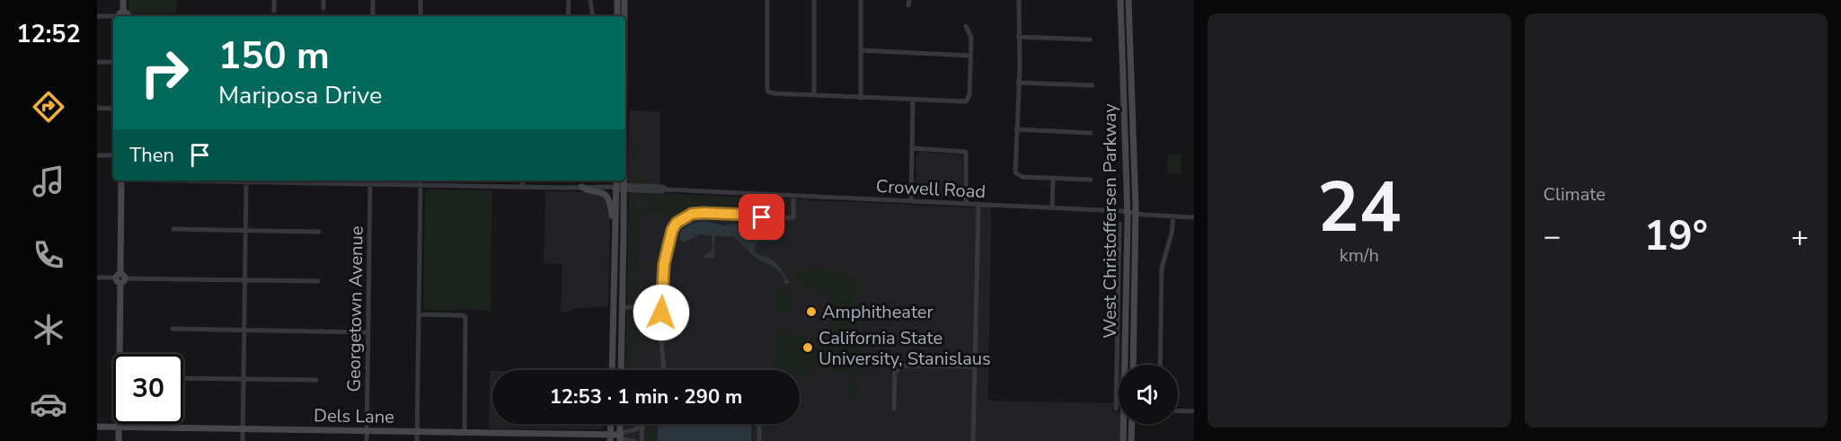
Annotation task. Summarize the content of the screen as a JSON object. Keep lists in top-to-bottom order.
{
  "streets": {
    "street": [
      "Crowell Road",
      "West Christoffersen Parkway",
      "Georgetown Avenue",
      "Dels Lane"
    ]
  },
  "crossings": [
    ["Crowell Road", "West Christoffersen Parkway"],
    ["Crowell Road", "Georgetown Avenue"],
    ["Georgetown Avenue", "Dels Lane"]
  ],
  "places": ["Amphitheater", "California State University, Stanislaus"],
  "page": {
    "tabs": "12:52",
    "tile": [
      ["24", "km/h"],
      "Climate"
    ],
    "turn": ["150 m", "Mariposa Drive"],
    "then": "Then",
    "heat": ["−", "19°", "+"],
    "limit": "30",
    "trip": "12:53 · 1 min · 290 m"
  }
}
